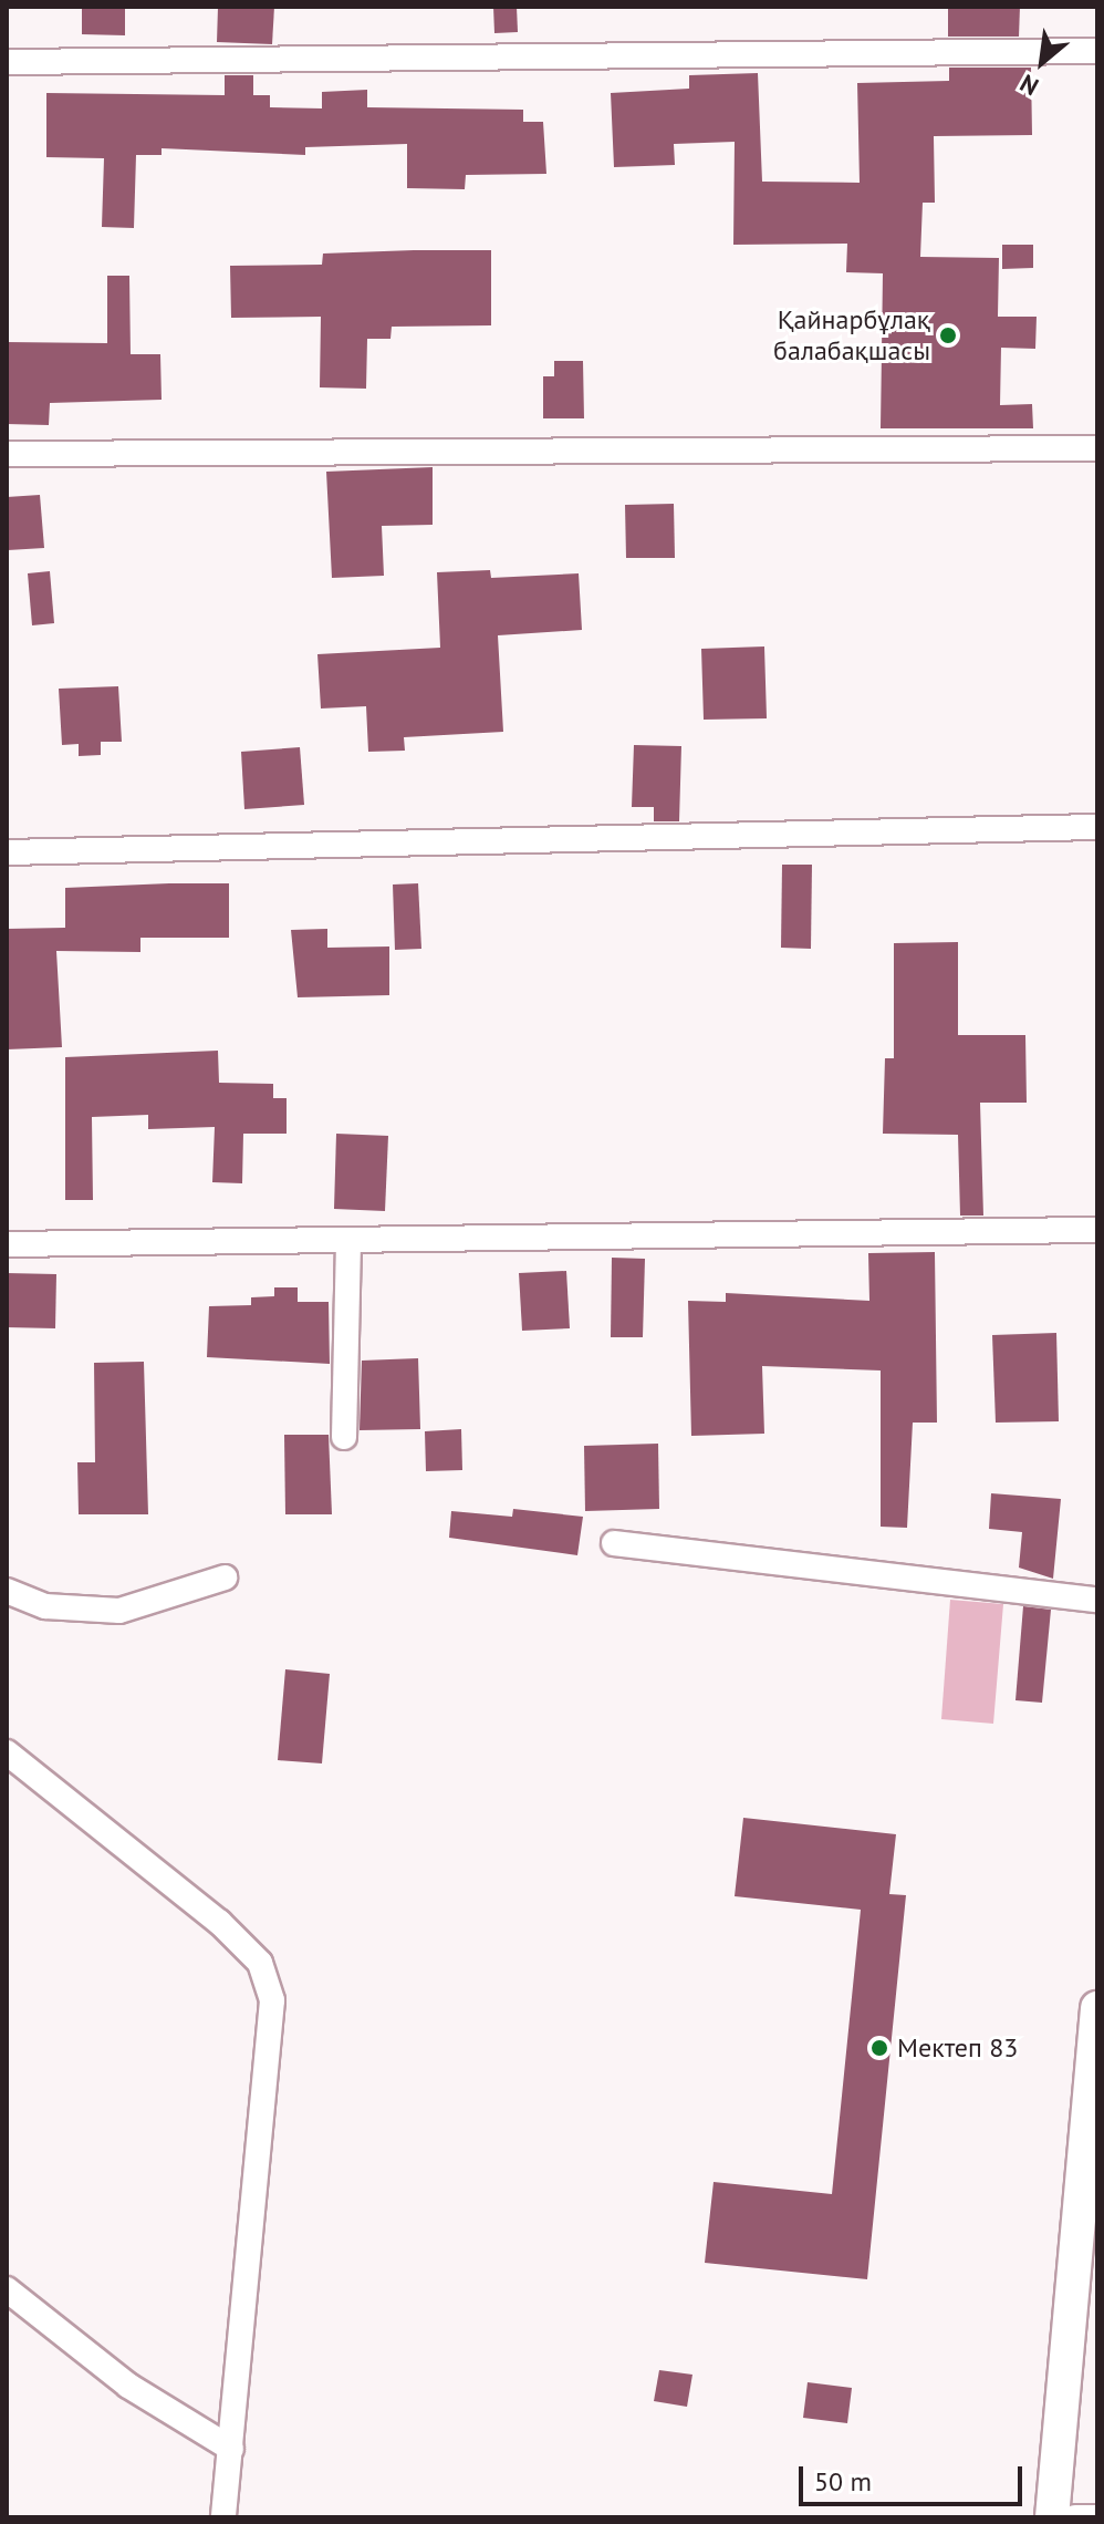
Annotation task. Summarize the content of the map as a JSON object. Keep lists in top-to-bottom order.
{
  "places": ["Қайнарбұлақ балабақшасы", "Мектеп 83"],
  "scale_bar": "50 m",
  "north": "bottom left"
}
